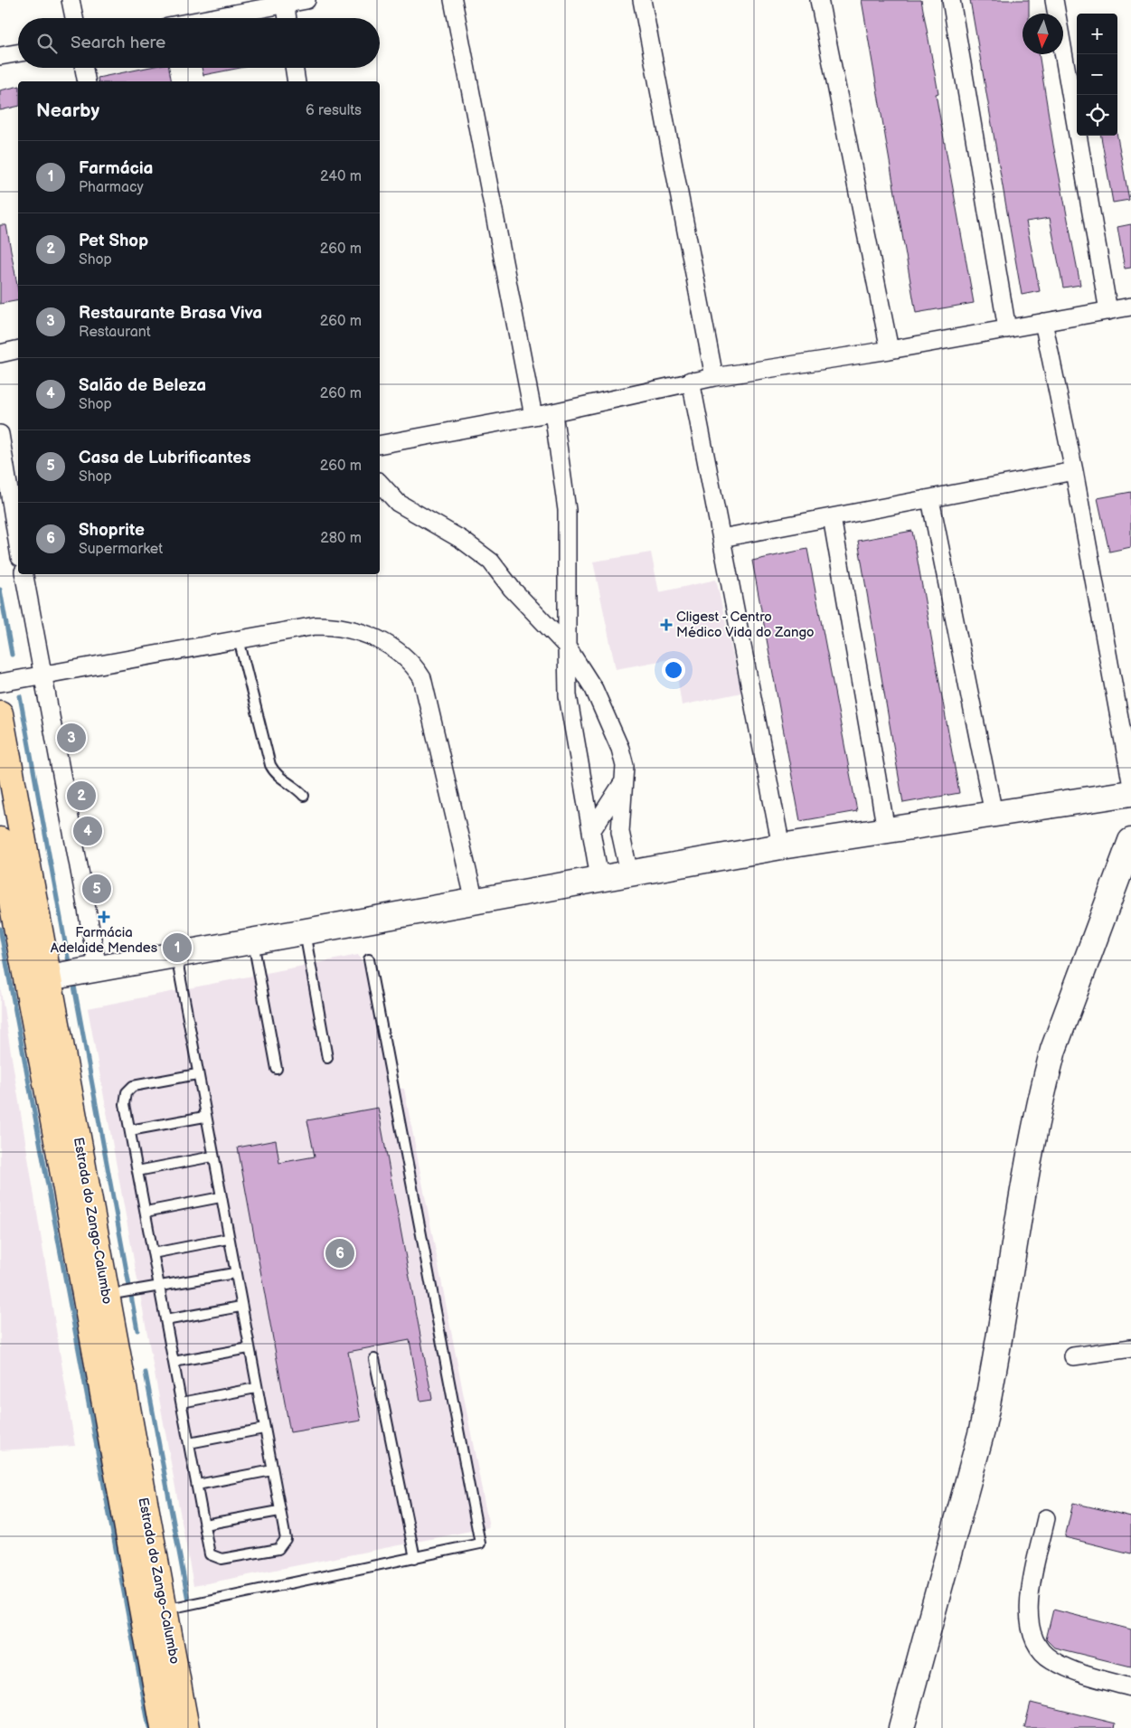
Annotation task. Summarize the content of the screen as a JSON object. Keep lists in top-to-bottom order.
{
  "streets": {
    "main road": ["Estrada do Zango-Calumbo"]
  },
  "places": {
    "health": ["Cligest - Centro Médico Vida do Zango", "Farmácia Adelaide Mendes"]
  },
  "north": "bottom",
  "page": {
    "map_buttons": ["+", "−"],
    "search": "Search here",
    "heading": ["Nearby", "6 results"],
    "list": [
      {
        "mark": "1",
        "name": "Farmácia",
        "note": "Pharmacy",
        "value": "240 m"
      },
      {
        "mark": "2",
        "name": "Pet Shop",
        "note": "Shop",
        "value": "260 m"
      },
      {
        "mark": "3",
        "name": "Restaurante Brasa Viva",
        "note": "Restaurant",
        "value": "260 m"
      },
      {
        "mark": "4",
        "name": "Salão de Beleza",
        "note": "Shop",
        "value": "260 m"
      },
      {
        "mark": "5",
        "name": "Casa de Lubrificantes",
        "note": "Shop",
        "value": "260 m"
      },
      {
        "mark": "6",
        "name": "Shoprite",
        "note": "Supermarket",
        "value": "280 m"
      }
    ],
    "pins": [
      "3",
      "2",
      "4",
      "5",
      "1",
      "6"
    ]
  }
}
